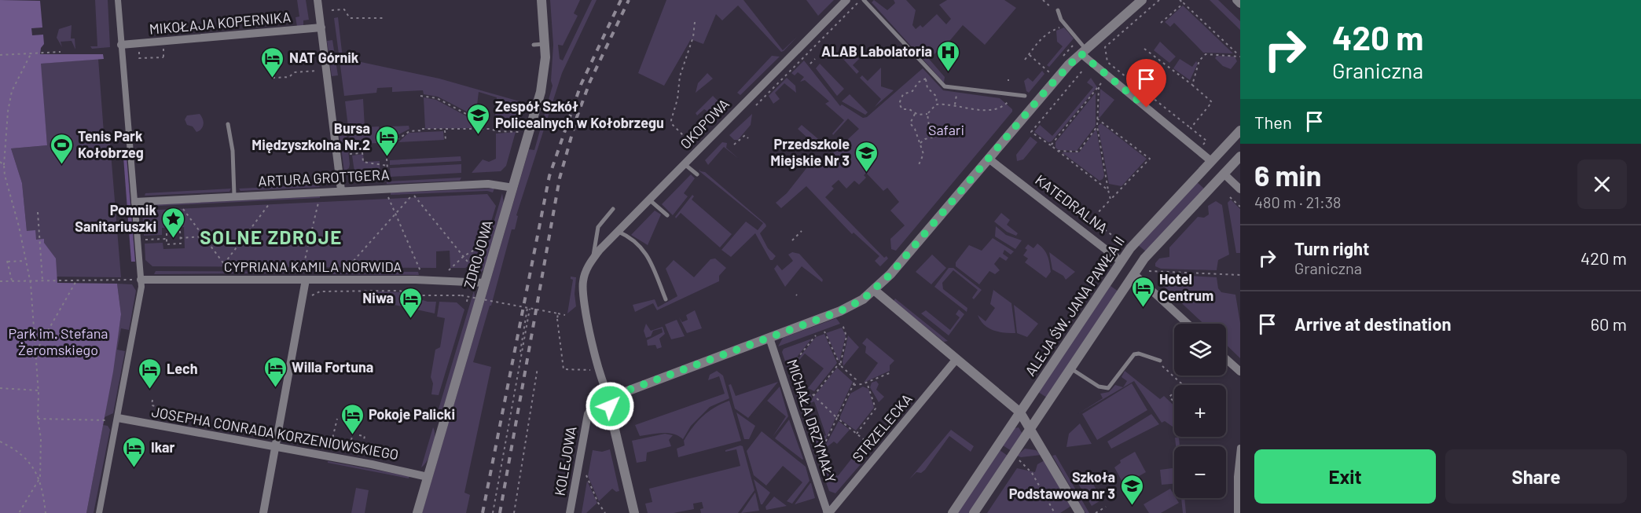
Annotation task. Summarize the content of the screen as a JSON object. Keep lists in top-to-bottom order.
{
  "streets": {
    "street": [
      "MIKOŁAJA KOPERNIKA",
      "OKOPOWA",
      "ARTURA GROTTGERA",
      "KATEDRALNA",
      "ZDROJOWA",
      "CYPRIANA KAMILA NORWIDA",
      "ALEJA ŚW. JANA PAWŁA II",
      "MICHAŁA DRZYMAŁY",
      "STRZELECKA",
      "JOSEPHA CONRADA KORZENIOWSKIEGO",
      "KOLEJOWA"
    ]
  },
  "crossings": [
    ["OKOPOWA", "KOLEJOWA"],
    ["ARTURA GROTTGERA", "ZDROJOWA"],
    ["KATEDRALNA", "ALEJA ŚW. JANA PAWŁA II"],
    ["ZDROJOWA", "CYPRIANA KAMILA NORWIDA"],
    ["ZDROJOWA", "JOSEPHA CONRADA KORZENIOWSKIEGO"],
    ["MICHAŁA DRZYMAŁY", "STRZELECKA"]
  ],
  "districts": ["SOLNE ZDROJE"],
  "parks": ["Safari", "Park im. Stefana Żeromskiego"],
  "places": {
    "hospital": ["ALAB Labolatoria"],
    "hotel": [
      "NAT Górnik",
      "Bursa Międzyszkolna Nr.2",
      "Hotel Centrum",
      "Niwa",
      "Willa Fortuna",
      "Lech",
      "Pokoje Palicki",
      "Ikar"
    ],
    "school or university": ["Zespół Szkół Policealnych w Kołobrzegu", "Przedszkole Miejskie Nr 3", "Szkoła Podstawowa nr 3"],
    "sports": ["Tenis Park Kołobrzeg"],
    "place": ["Pomnik Sanitariuszki"]
  },
  "page": {
    "turn": ["420 m", "Graniczna"],
    "then": "Then",
    "heading": ["6 min", "480 m · 21:38"],
    "list": [
      {
        "name": "Turn right",
        "note": "Graniczna",
        "value": "420 m"
      },
      {
        "name": "Arrive at destination",
        "value": "60 m"
      }
    ],
    "map_buttons": ["+", "−"],
    "buttons": ["Exit", "Share"]
  }
}
